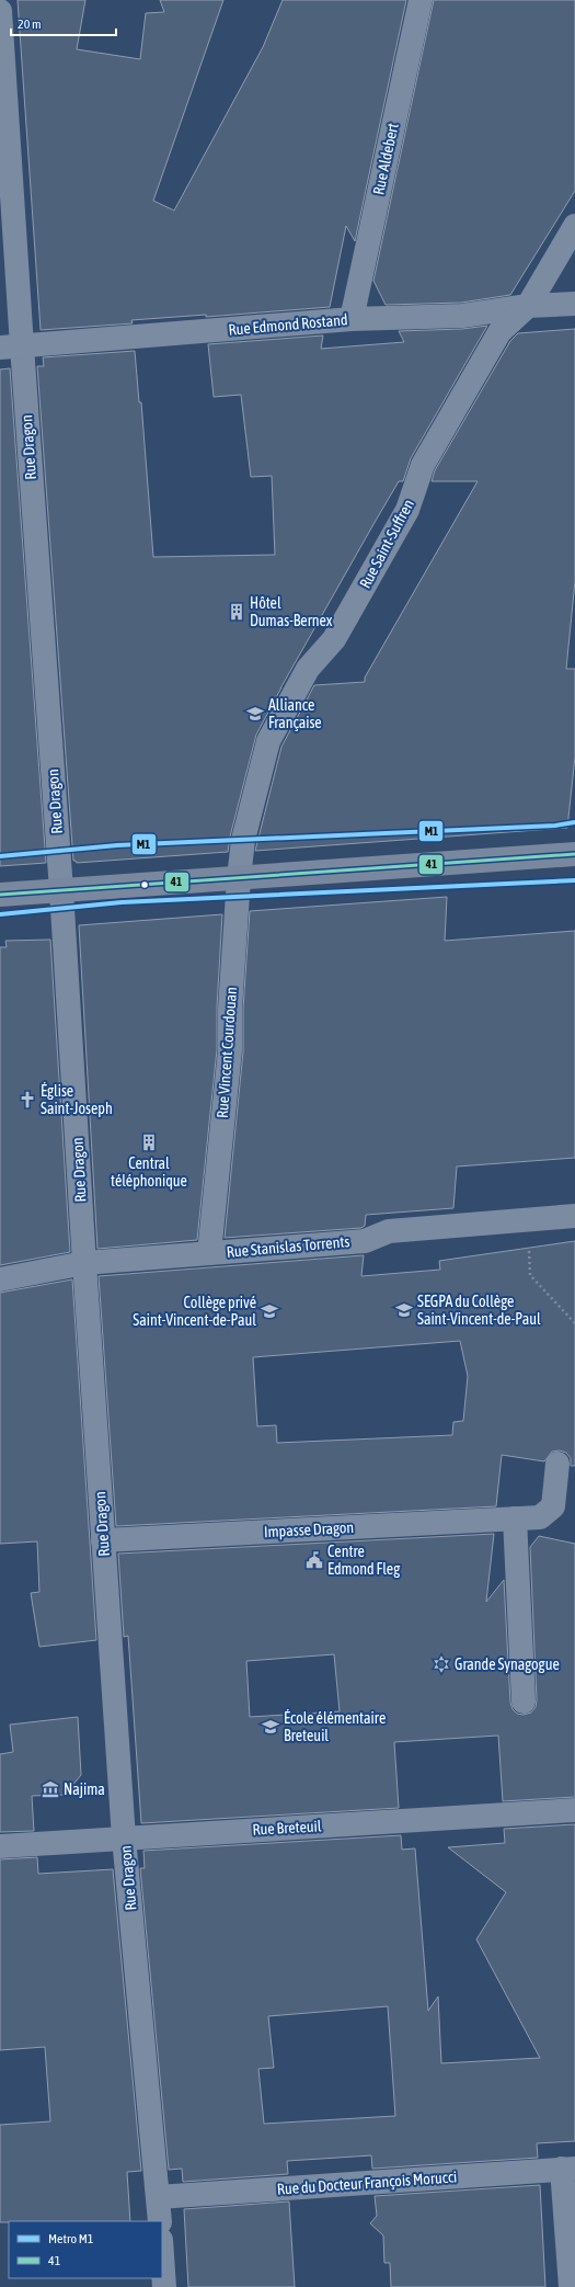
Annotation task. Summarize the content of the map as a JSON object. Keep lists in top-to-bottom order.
{
  "streets": {
    "street": [
      "Rue Aldebert",
      "Rue Edmond Rostand",
      "Rue Dragon",
      "Rue Saint-Suffren",
      "Rue Vincent Courdouan",
      "Rue Stanislas Torrents",
      "Impasse Dragon",
      "Rue Breteuil",
      "Rue du Docteur François Morucci"
    ]
  },
  "crossings": [
    ["Rue Aldebert", "Rue Edmond Rostand"],
    ["Rue Edmond Rostand", "Rue Dragon"],
    ["Rue Edmond Rostand", "Rue Saint-Suffren"],
    ["Rue Dragon", "Rue Stanislas Torrents"],
    ["Rue Dragon", "Impasse Dragon"],
    ["Rue Dragon", "Rue Breteuil"],
    ["Rue Dragon", "Rue du Docteur François Morucci"],
    ["Rue Saint-Suffren", "Rue Vincent Courdouan"],
    ["Rue Vincent Courdouan", "Rue Stanislas Torrents"]
  ],
  "places": {
    "building": ["Hôtel Dumas-Bernex", "Central téléphonique"],
    "school or university": [
      "Alliance Française",
      "SEGPA du Collège Saint-Vincent-de-Paul",
      "Collège privé Saint-Vincent-de-Paul",
      "École élémentaire Breteuil"
    ],
    "church": ["Église Saint-Joseph"],
    "public building": ["Centre Edmond Fleg"],
    "synagogue": ["Grande Synagogue"],
    "museum": ["Najima"]
  },
  "lines": ["metro line M1", "transit line 41"],
  "legend": ["Metro M1", "41"],
  "scale_bar": "20 m"
}
